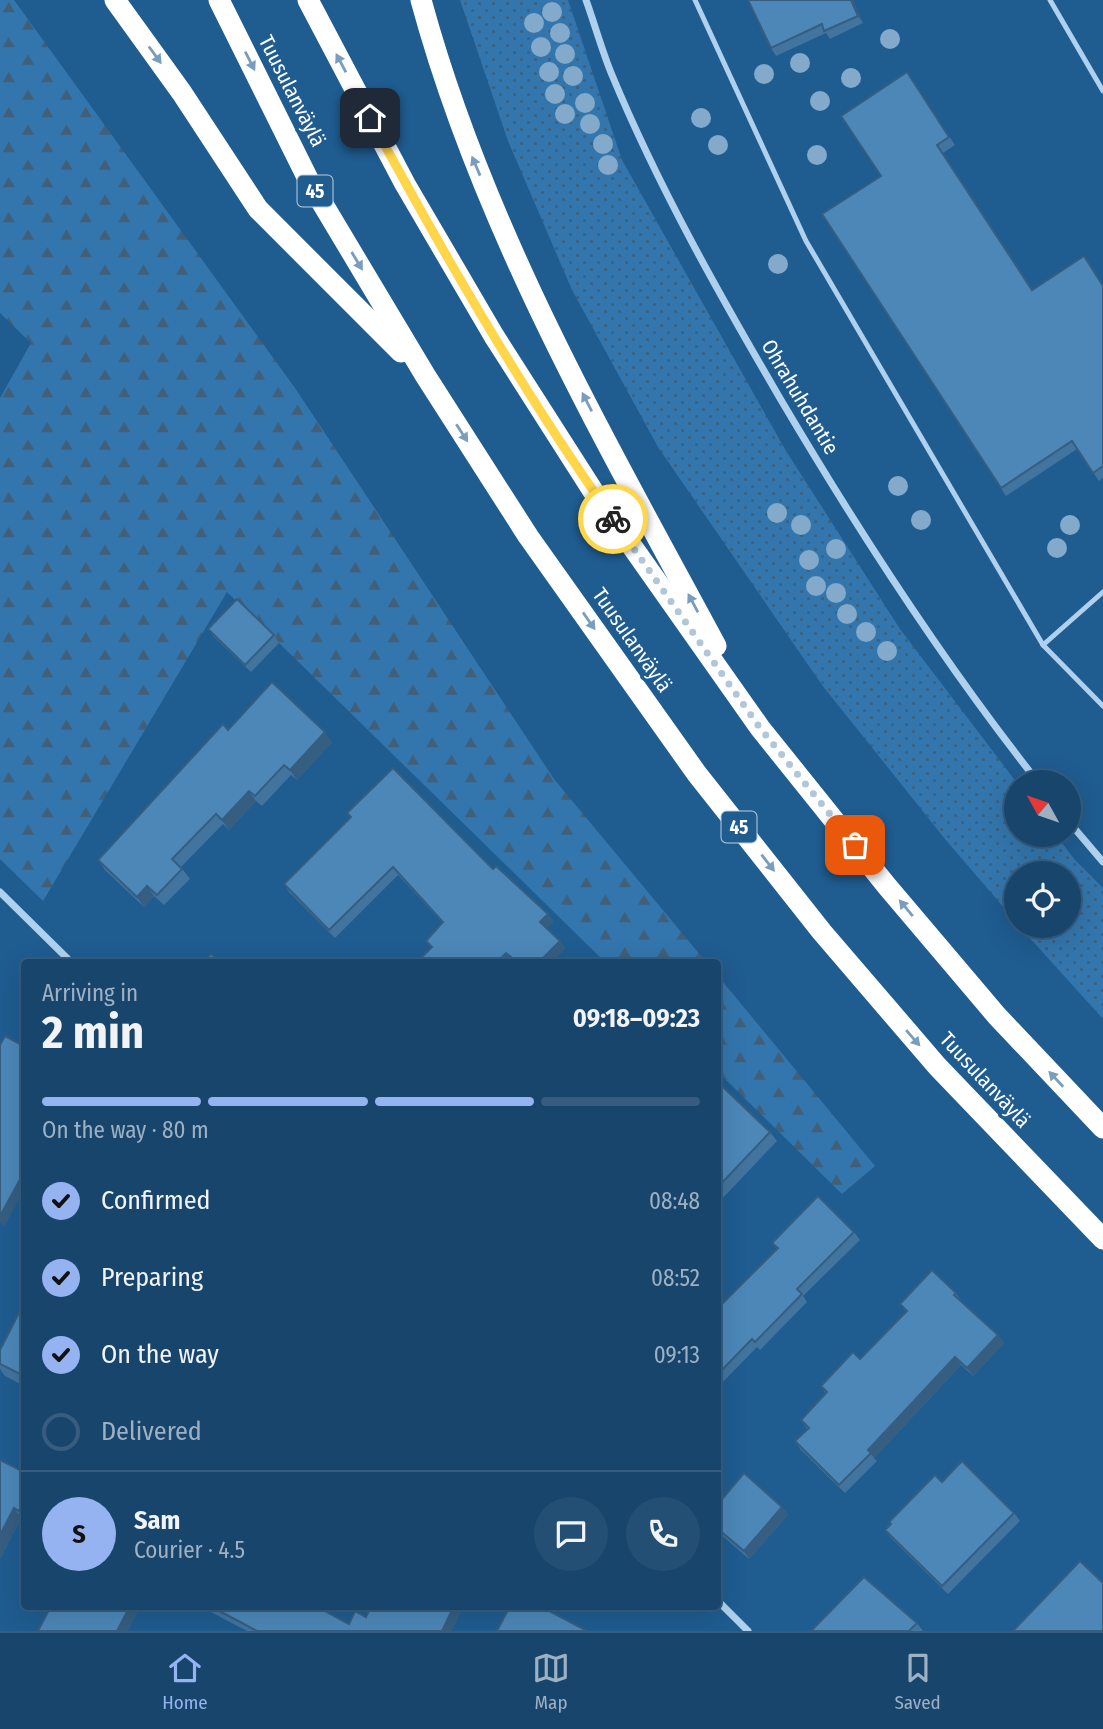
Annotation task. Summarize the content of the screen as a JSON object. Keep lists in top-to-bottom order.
{
  "streets": {
    "highway": ["Tuusulanväylä", "45"],
    "street": ["Ohrahuhdantie"]
  },
  "north": "top left",
  "page": {
    "heading": ["2 min", "Arriving in", "09:18–09:23"],
    "panel": ["Sam", "Courier · 4.5"],
    "bar": "On the way · 80 m",
    "list": [
      ["Confirmed", "08:48"],
      ["Preparing", "08:52"],
      ["On the way", "09:13"],
      "Delivered"
    ],
    "round": "S",
    "tabs": ["Home", "Map", "Saved"]
  }
}
